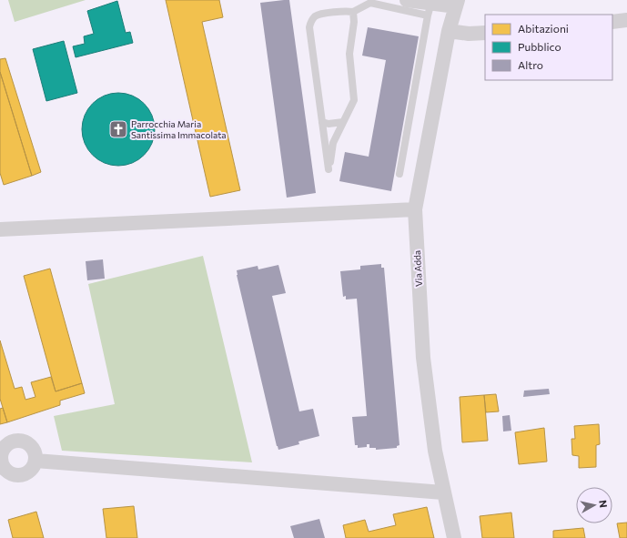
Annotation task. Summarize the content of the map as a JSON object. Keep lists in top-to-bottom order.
{
  "streets": {
    "street": ["Via Adda"]
  },
  "places": {
    "church": ["Parrocchia Maria Santissima Immacolata"]
  },
  "legend": ["Abitazioni", "Pubblico", "Altro"],
  "north": "right"
}
